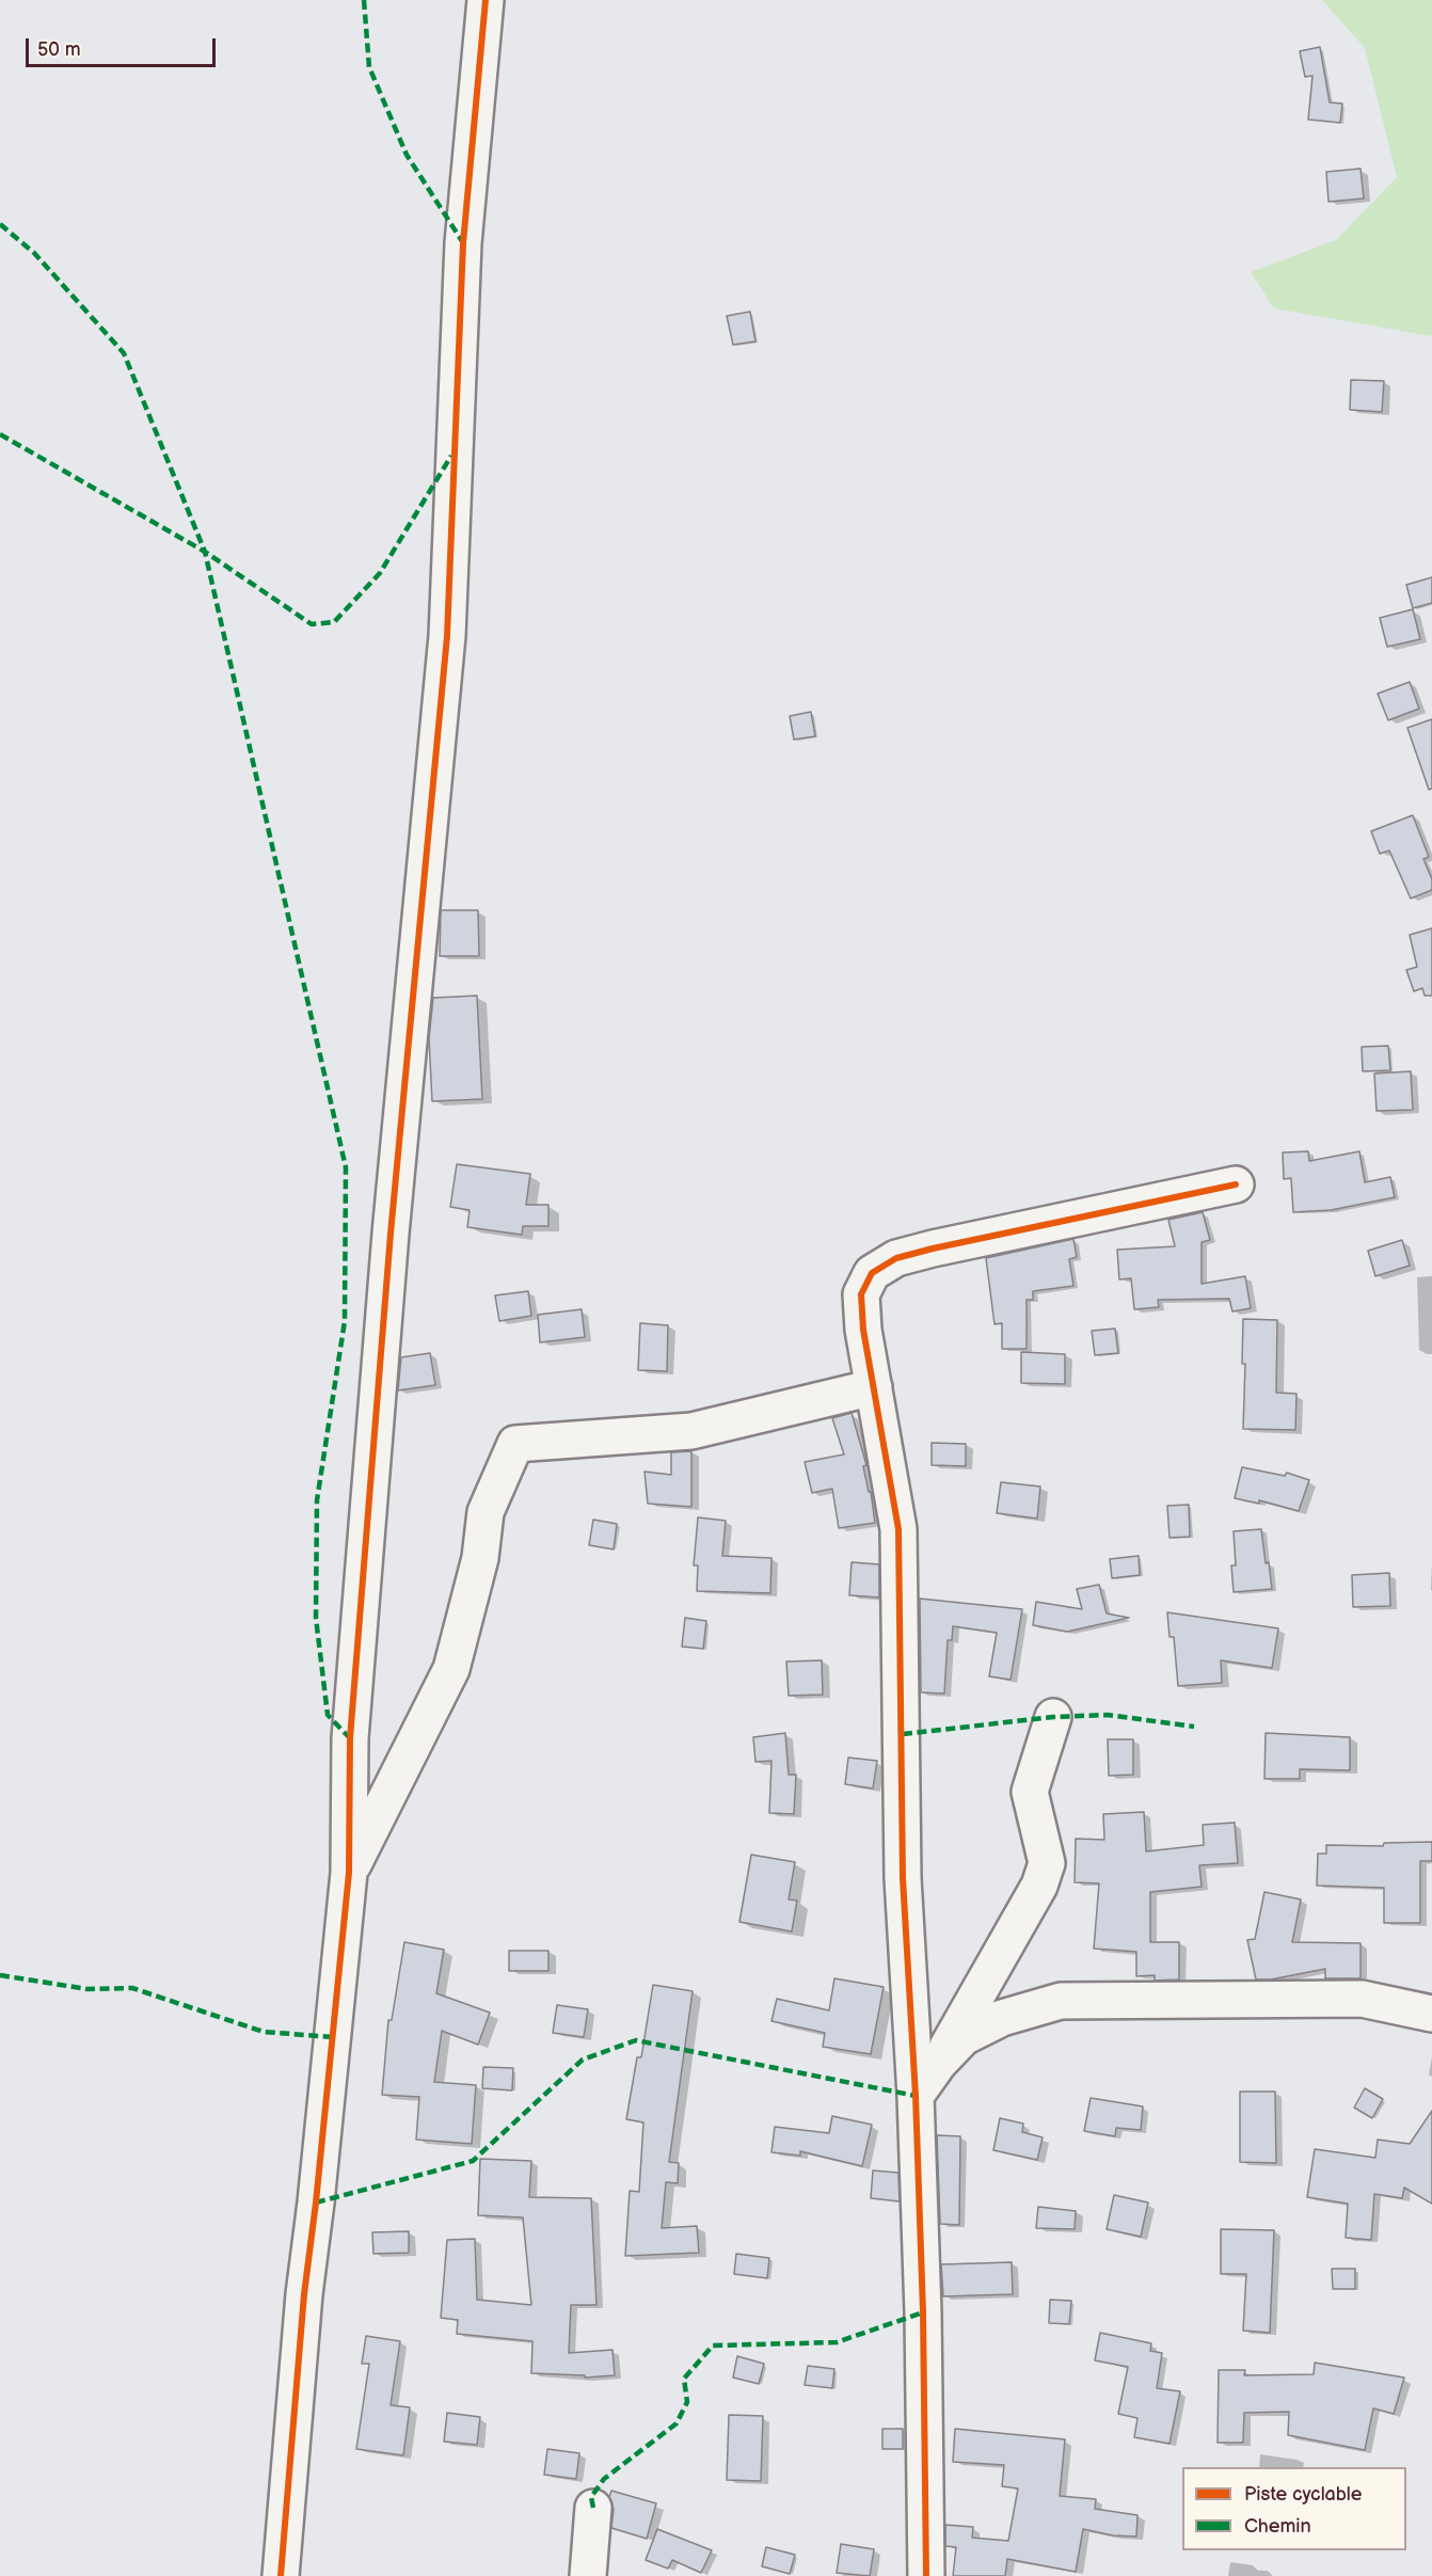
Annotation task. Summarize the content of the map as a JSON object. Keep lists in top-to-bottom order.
{
  "legend": ["Piste cyclable", "Chemin"],
  "scale_bar": "50 m"
}
